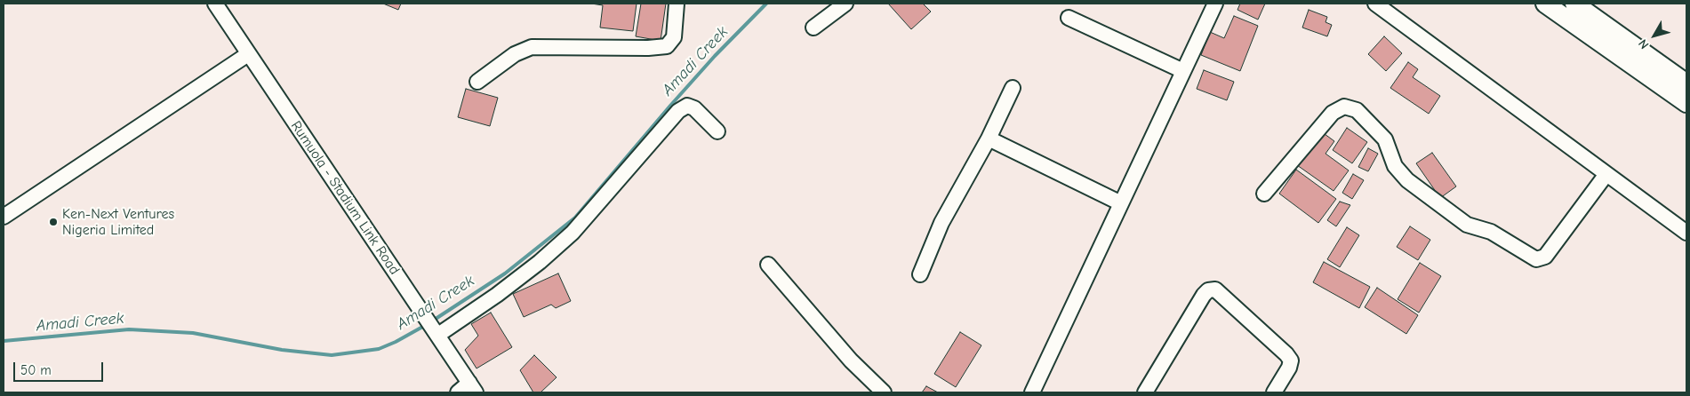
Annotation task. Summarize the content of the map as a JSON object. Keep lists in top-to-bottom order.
{
  "streets": {
    "street": ["Rumuola - Stadium Link Road"]
  },
  "water": ["Amadi Creek"],
  "places": ["Ken-Next Ventures Nigeria Limited"],
  "scale_bar": "50 m",
  "north": "bottom left"
}
